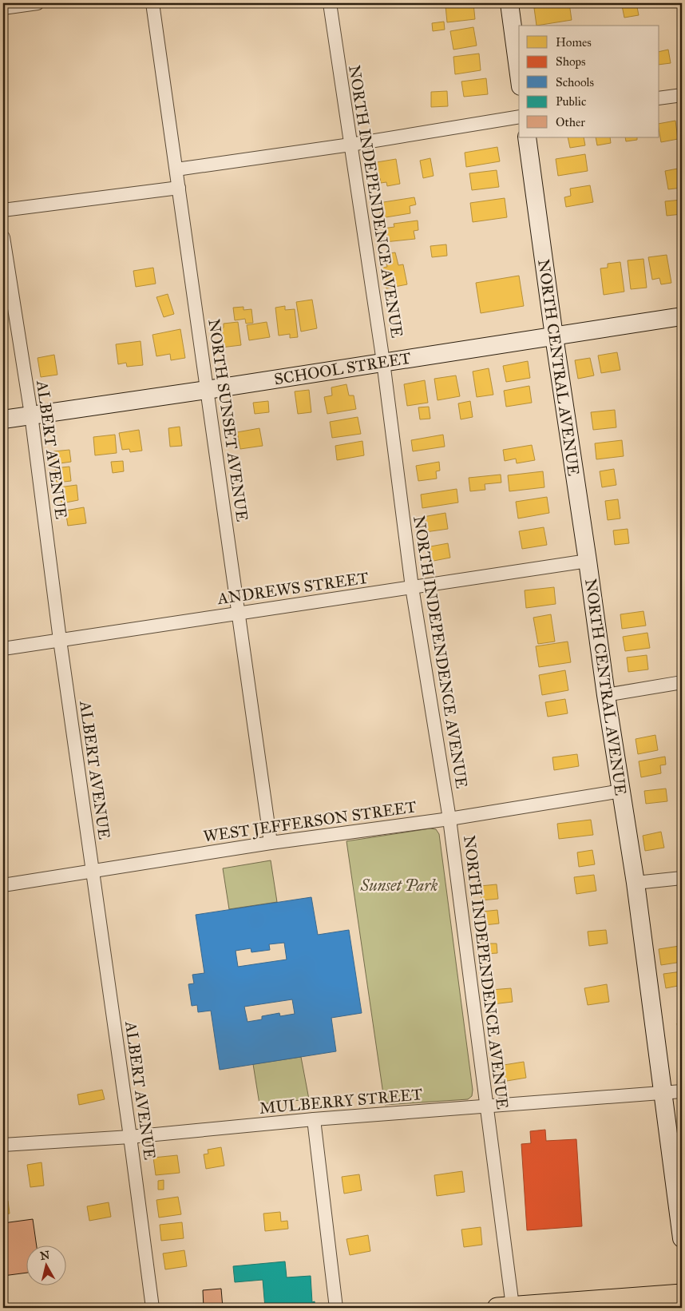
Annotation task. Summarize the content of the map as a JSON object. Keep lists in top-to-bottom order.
{
  "streets": {
    "main road": ["NORTH CENTRAL AVENUE", "SCHOOL STREET"],
    "street": [
      "NORTH INDEPENDENCE AVENUE",
      "NORTH SUNSET AVENUE",
      "ALBERT AVENUE",
      "ANDREWS STREET",
      "WEST JEFFERSON STREET",
      "MULBERRY STREET"
    ]
  },
  "crossings": [
    ["NORTH INDEPENDENCE AVENUE", "SCHOOL STREET"],
    ["NORTH INDEPENDENCE AVENUE", "ANDREWS STREET"],
    ["NORTH INDEPENDENCE AVENUE", "WEST JEFFERSON STREET"],
    ["NORTH INDEPENDENCE AVENUE", "MULBERRY STREET"],
    ["NORTH CENTRAL AVENUE", "SCHOOL STREET"],
    ["NORTH CENTRAL AVENUE", "ANDREWS STREET"],
    ["NORTH CENTRAL AVENUE", "WEST JEFFERSON STREET"],
    ["NORTH CENTRAL AVENUE", "MULBERRY STREET"],
    ["SCHOOL STREET", "NORTH SUNSET AVENUE"],
    ["SCHOOL STREET", "ALBERT AVENUE"],
    ["NORTH SUNSET AVENUE", "ANDREWS STREET"],
    ["NORTH SUNSET AVENUE", "WEST JEFFERSON STREET"],
    ["ALBERT AVENUE", "ANDREWS STREET"],
    ["ALBERT AVENUE", "WEST JEFFERSON STREET"],
    ["ALBERT AVENUE", "MULBERRY STREET"]
  ],
  "parks": ["Sunset Park"],
  "legend": [
    "Homes",
    "Shops",
    "Schools",
    "Public",
    "Other"
  ],
  "north": "top"
}
